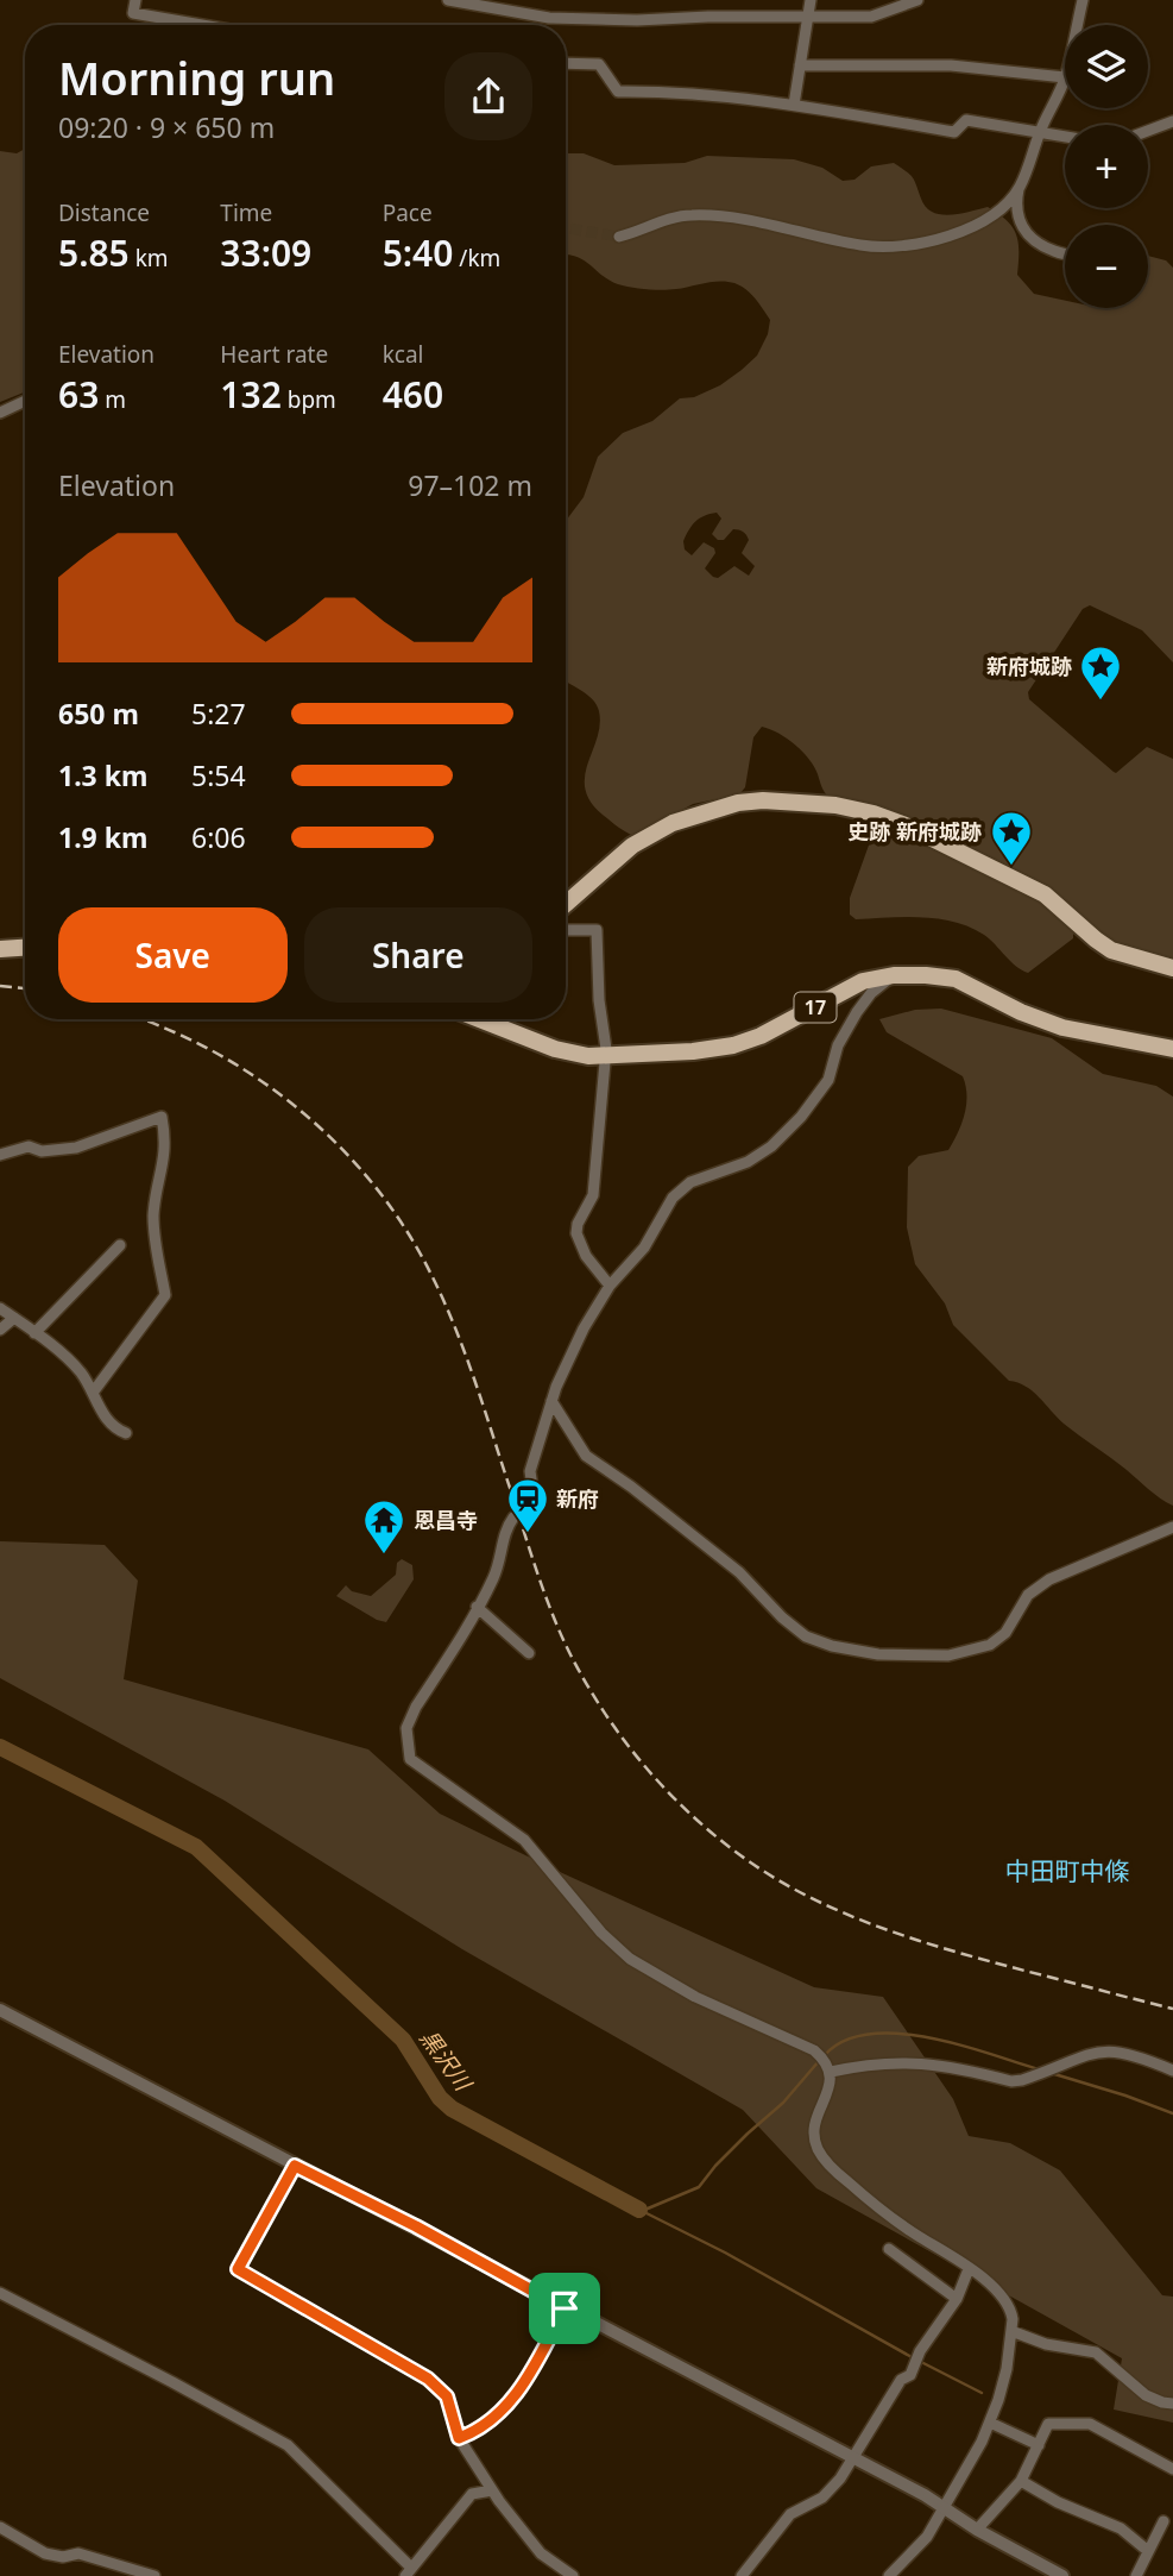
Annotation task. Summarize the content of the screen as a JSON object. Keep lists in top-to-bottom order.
{
  "streets": {
    "main road": ["17"]
  },
  "districts": ["中田町中條"],
  "water": ["黒沢川"],
  "places": {
    "place": ["新府城跡", "史跡 新府城跡"],
    "station": ["新府"],
    "temple": ["恩昌寺"]
  },
  "page": {
    "map_buttons": ["+", "−"],
    "heading": ["Morning run", "09:20 · 9 × 650 m"],
    "stats": [
      ["Distance", "5.85 km"],
      ["Time", "33:09"],
      ["Pace", "5:40 /km"],
      ["Elevation", "63 m"],
      ["Heart rate", "132 bpm"],
      ["kcal", "460"]
    ],
    "chart": ["Elevation", "97–102 m"],
    "list": [
      {
        "name": "650 m",
        "note": "5:27"
      },
      {
        "name": "1.3 km",
        "note": "5:54"
      },
      {
        "name": "1.9 km",
        "note": "6:06"
      }
    ],
    "buttons": ["Save", "Share"]
  }
}
